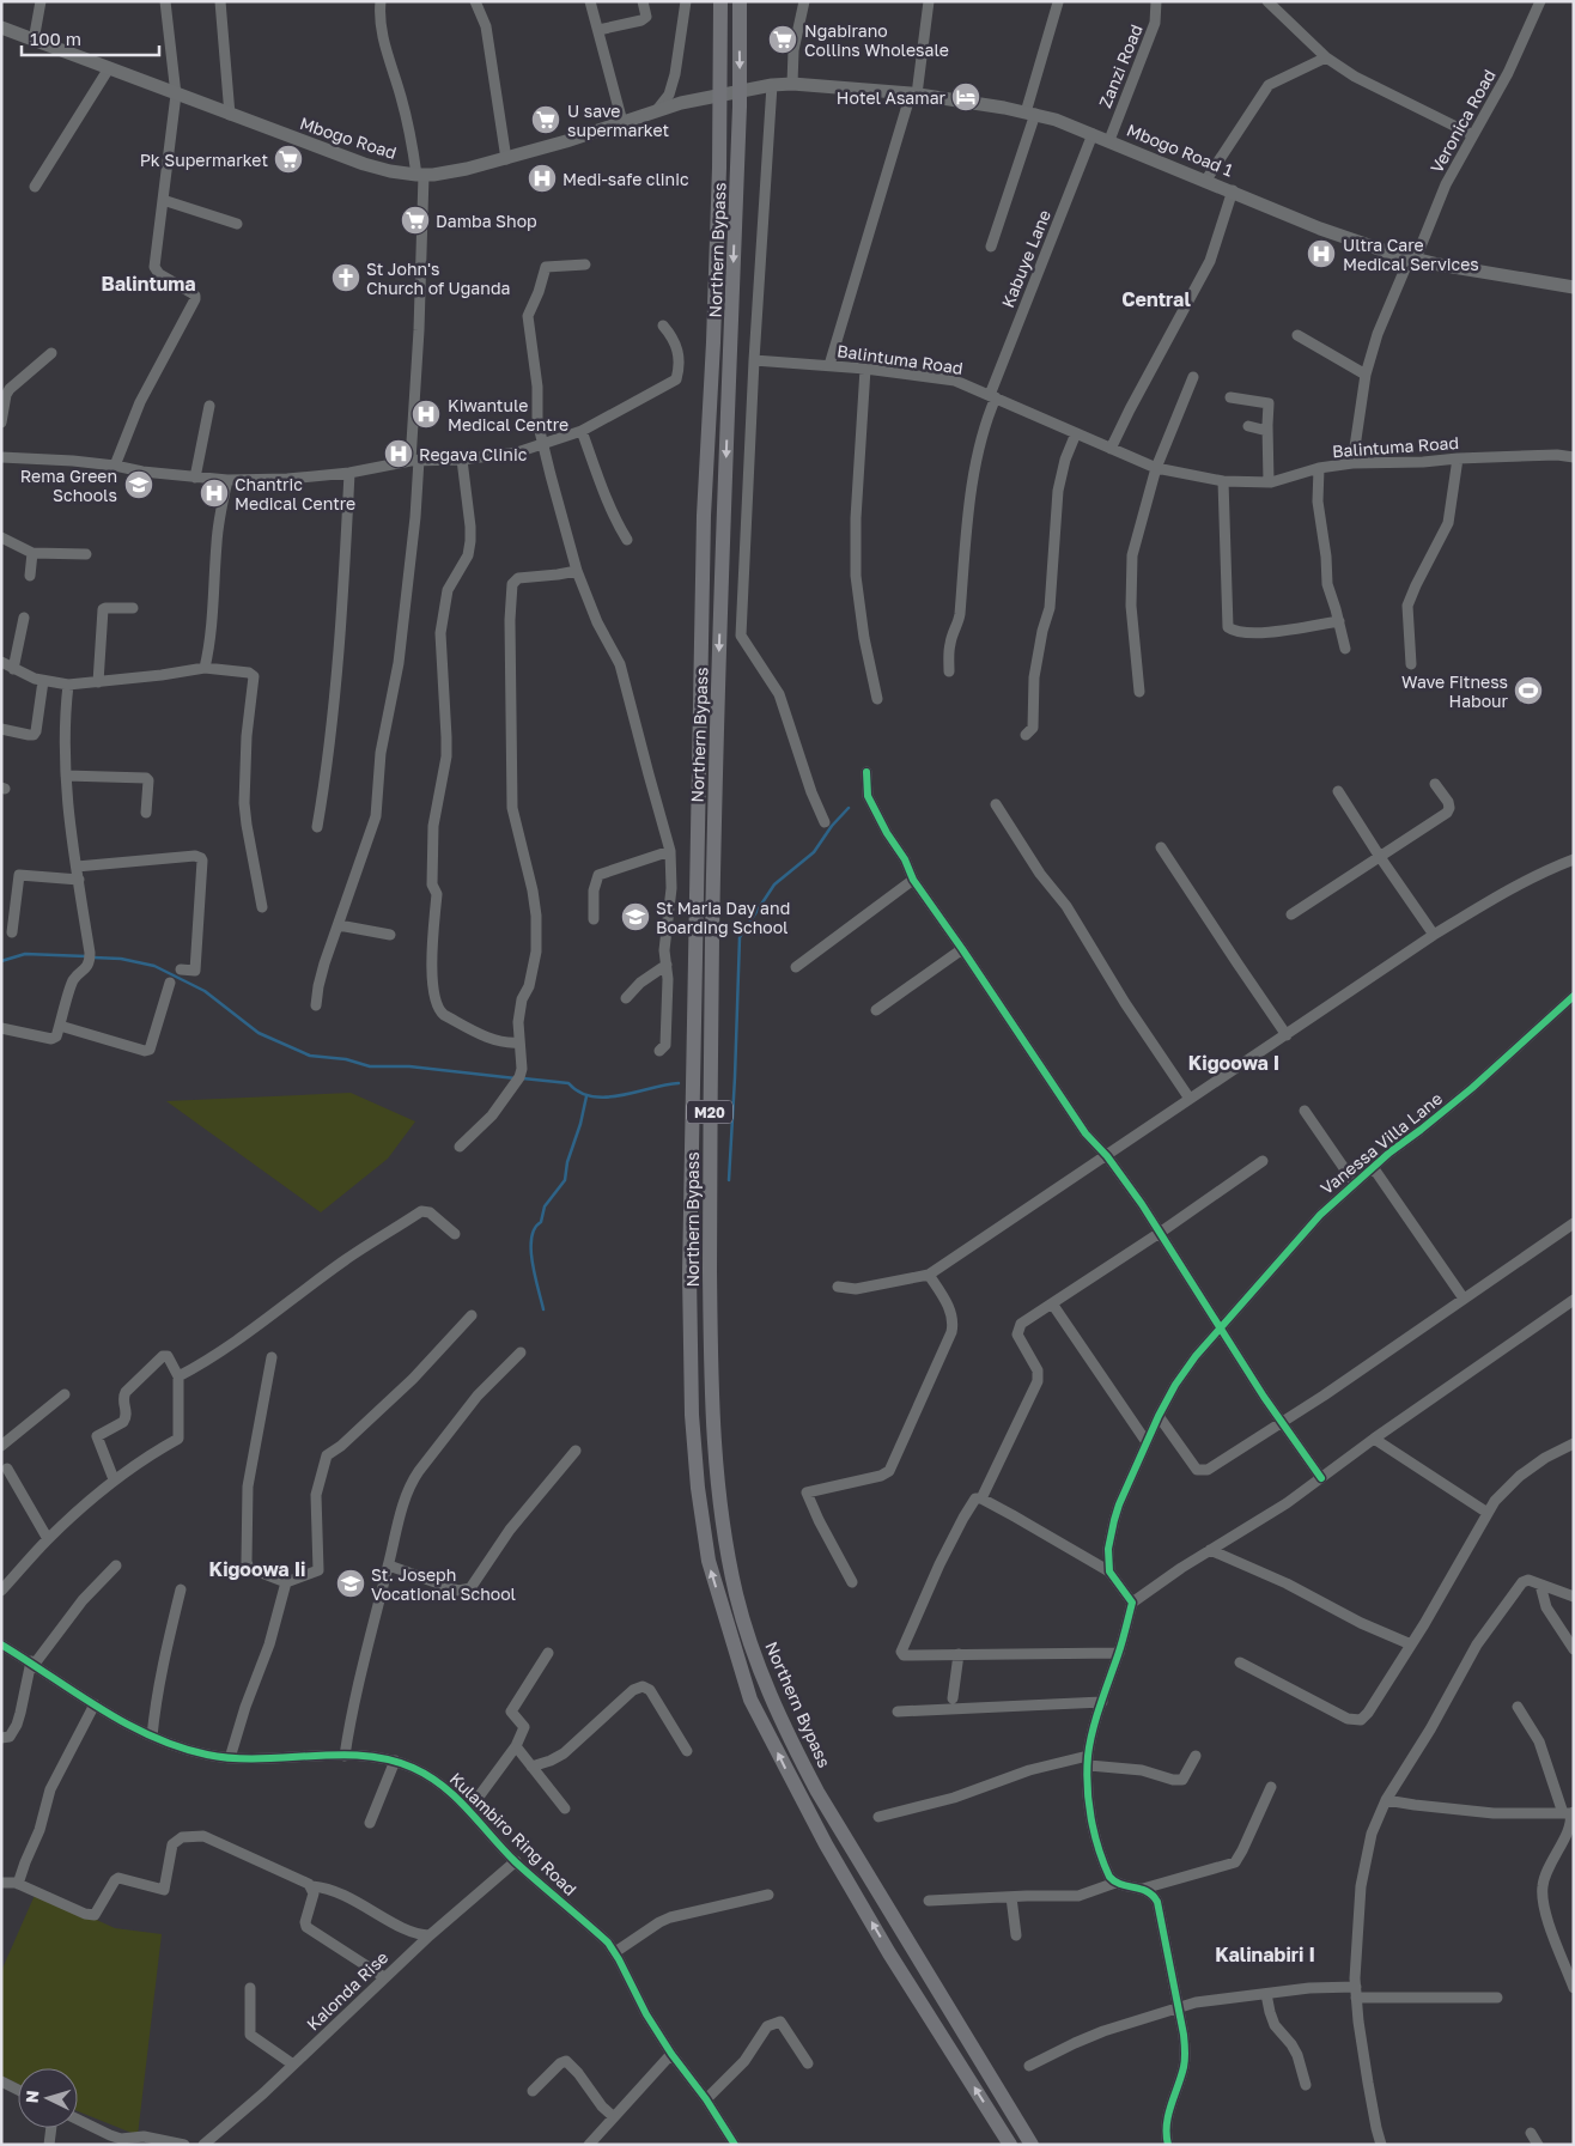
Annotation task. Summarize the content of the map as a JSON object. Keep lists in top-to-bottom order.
{
  "streets": {
    "highway": ["Northern Bypass", "M20"],
    "main road": ["Mbogo Road", "Mbogo Road 1"],
    "street": [
      "Zanzi Road",
      "Veronica Road",
      "Kabuye Lane",
      "Balintuma Road",
      "Vanessa Villa Lane",
      "Kulambiro Ring Road",
      "Kalonda Rise"
    ]
  },
  "crossings": [
    ["Zanzi Road", "Mbogo Road 1"],
    ["Veronica Road", "Mbogo Road 1"],
    ["Veronica Road", "Balintuma Road"],
    ["Mbogo Road", "Mbogo Road 1"],
    ["Mbogo Road 1", "Kabuye Lane"],
    ["Kabuye Lane", "Balintuma Road"],
    ["Kulambiro Ring Road", "Kalonda Rise"]
  ],
  "districts": [
    "Balintuma",
    "Central",
    "Kigoowa I",
    "Kigoowa Ii",
    "Kalinabiri I"
  ],
  "places": {
    "supermarket": [
      "Ngabirano Collins Wholesale",
      "U save supermarket",
      "Pk Supermarket",
      "Damba Shop"
    ],
    "hotel": ["Hotel Asamar"],
    "hospital": [
      "Medi-safe clinic",
      "Ultra Care Medical Services",
      "Kiwantule Medical Centre",
      "Regava Clinic",
      "Chantric Medical Centre"
    ],
    "church": ["St John's Church of Uganda"],
    "school or university": ["Rema Green Schools", "St Maria Day and Boarding School", "St. Joseph Vocational School"],
    "sports": ["Wave Fitness Habour"]
  },
  "scale_bar": "100 m",
  "north": "left"
}
